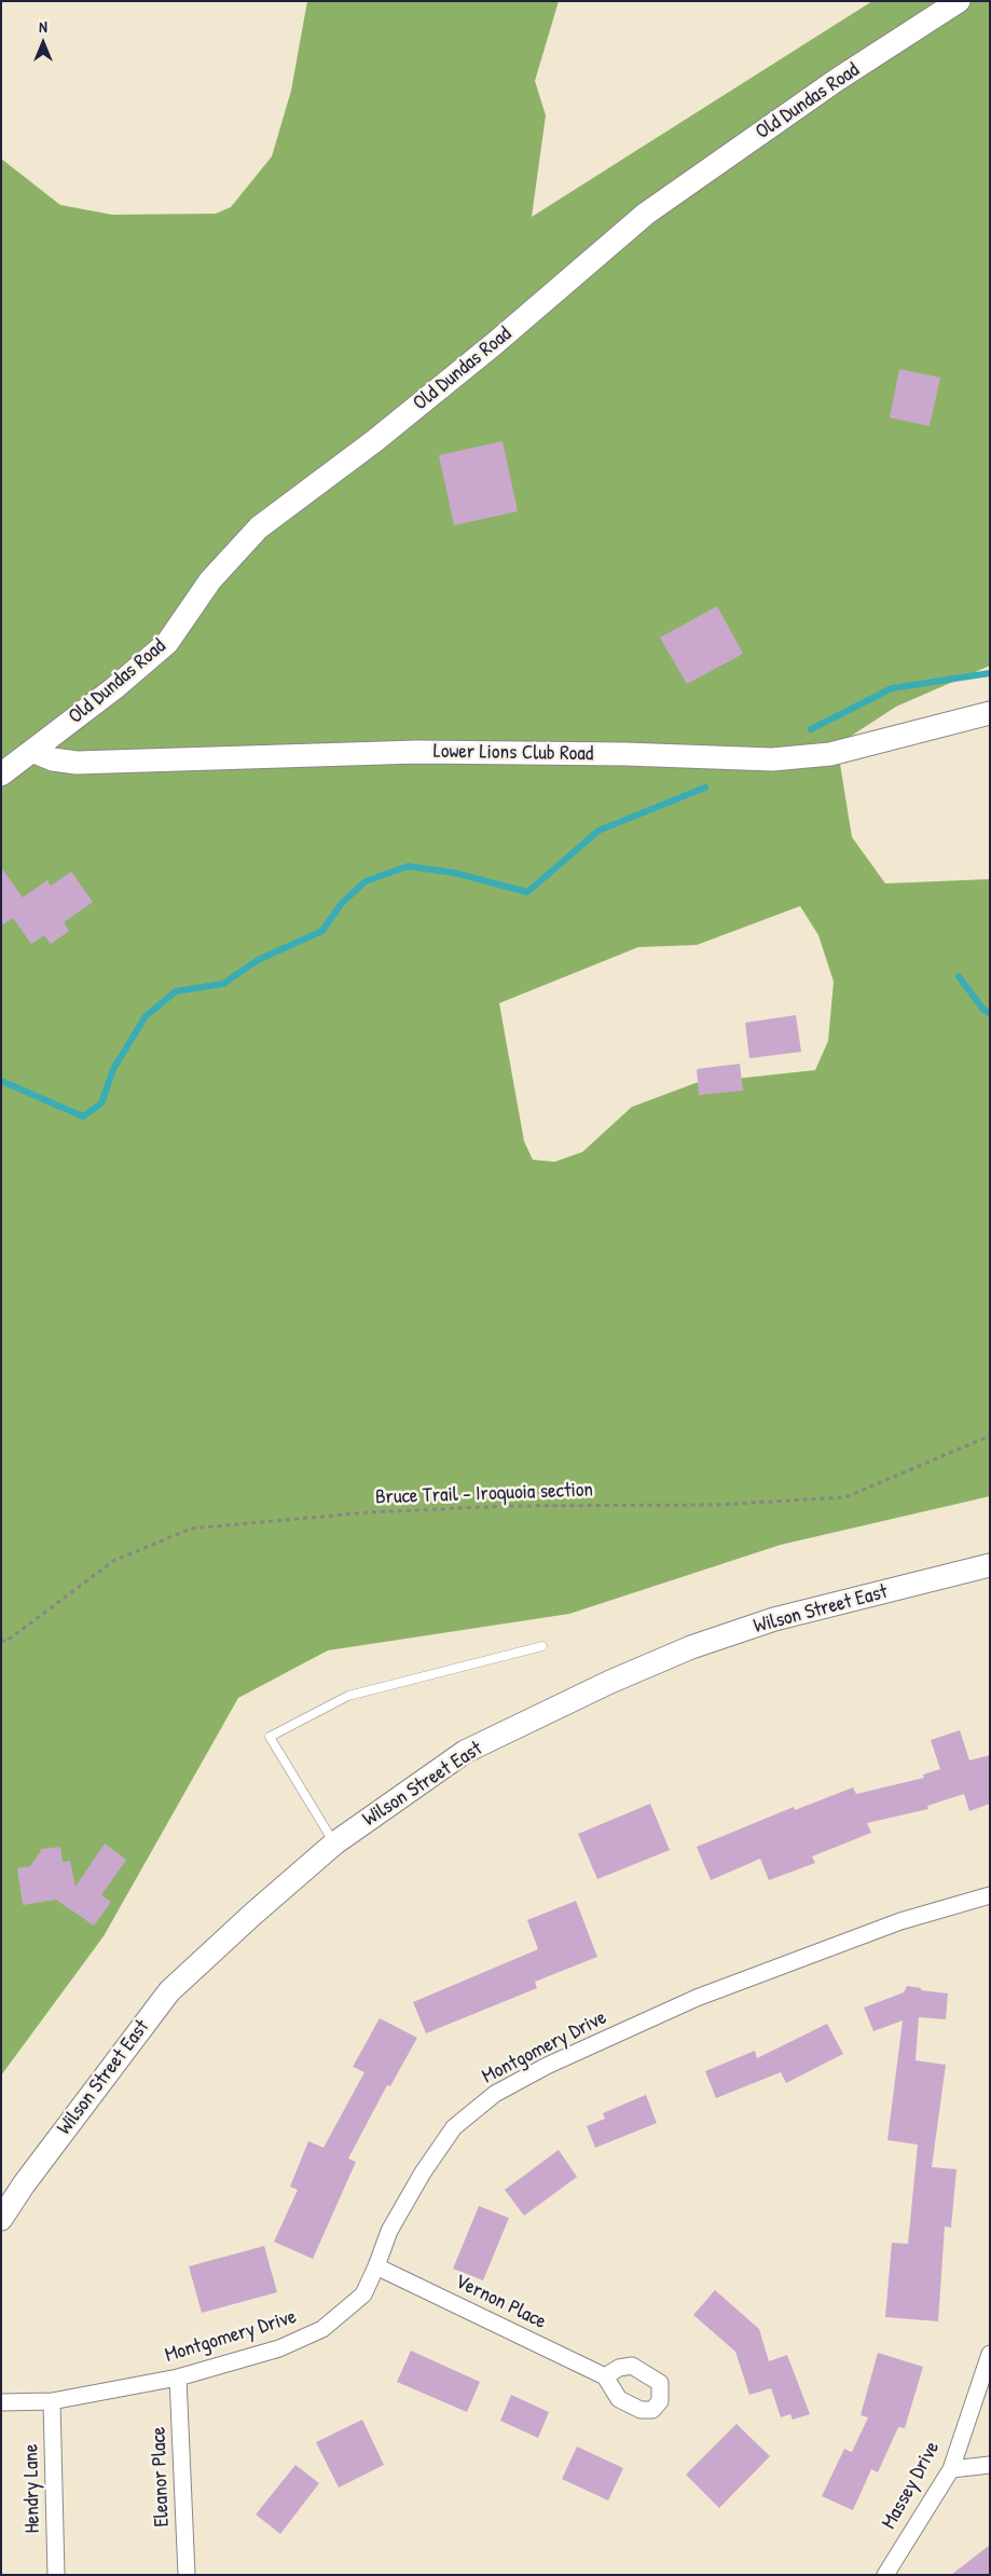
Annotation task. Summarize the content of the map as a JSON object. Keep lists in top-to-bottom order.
{
  "streets": {
    "street": [
      "Old Dundas Road",
      "Lower Lions Club Road",
      "Wilson Street East",
      "Montgomery Drive",
      "Vernon Place",
      "Eleanor Place",
      "Massey Drive",
      "Hendry Lane"
    ],
    "path": ["Bruce Trail - Iroquoia section"]
  },
  "crossings": [
    ["Old Dundas Road", "Lower Lions Club Road"],
    ["Montgomery Drive", "Vernon Place"],
    ["Montgomery Drive", "Eleanor Place"],
    ["Montgomery Drive", "Hendry Lane"]
  ],
  "north": "top"
}
